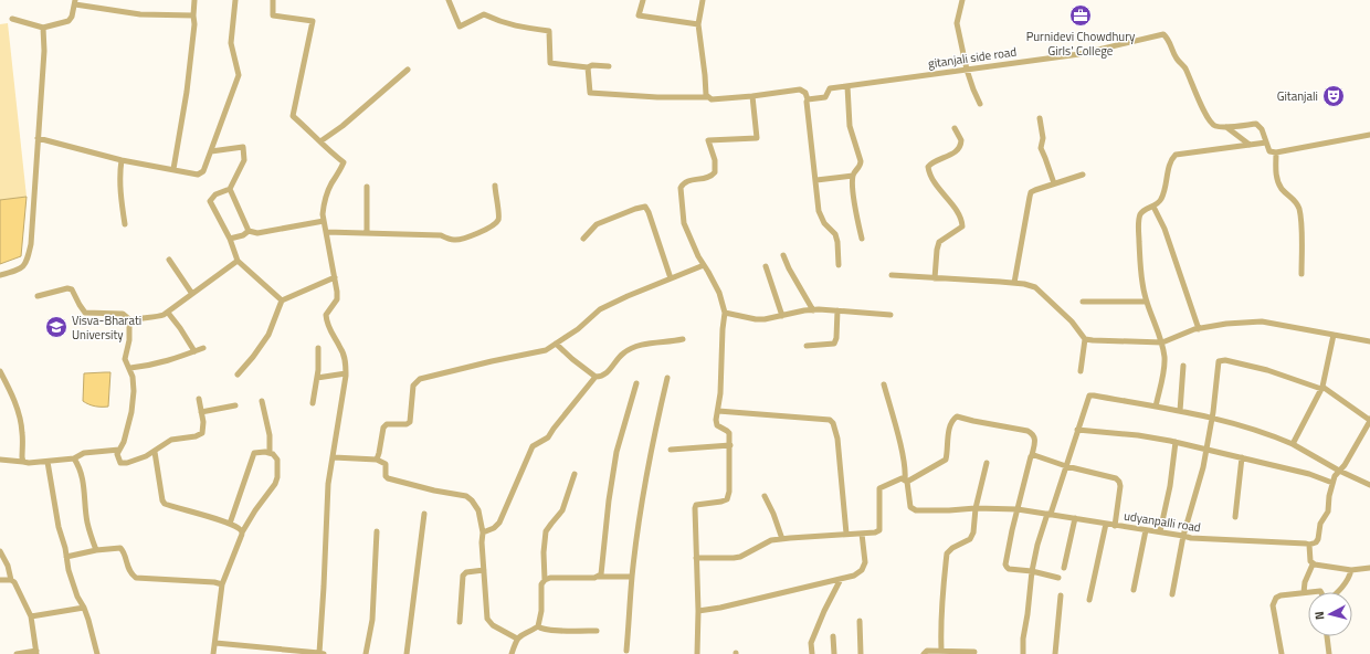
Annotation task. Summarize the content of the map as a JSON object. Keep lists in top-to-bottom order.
{
  "streets": {
    "street": ["gitanjali side road", "udyanpalli road"]
  },
  "places": {
    "office": ["Purnidevi Chowdhury Girls' College"],
    "theatre": ["Gitanjali"],
    "school or university": ["Visva-Bharati University"]
  },
  "north": "left"
}
